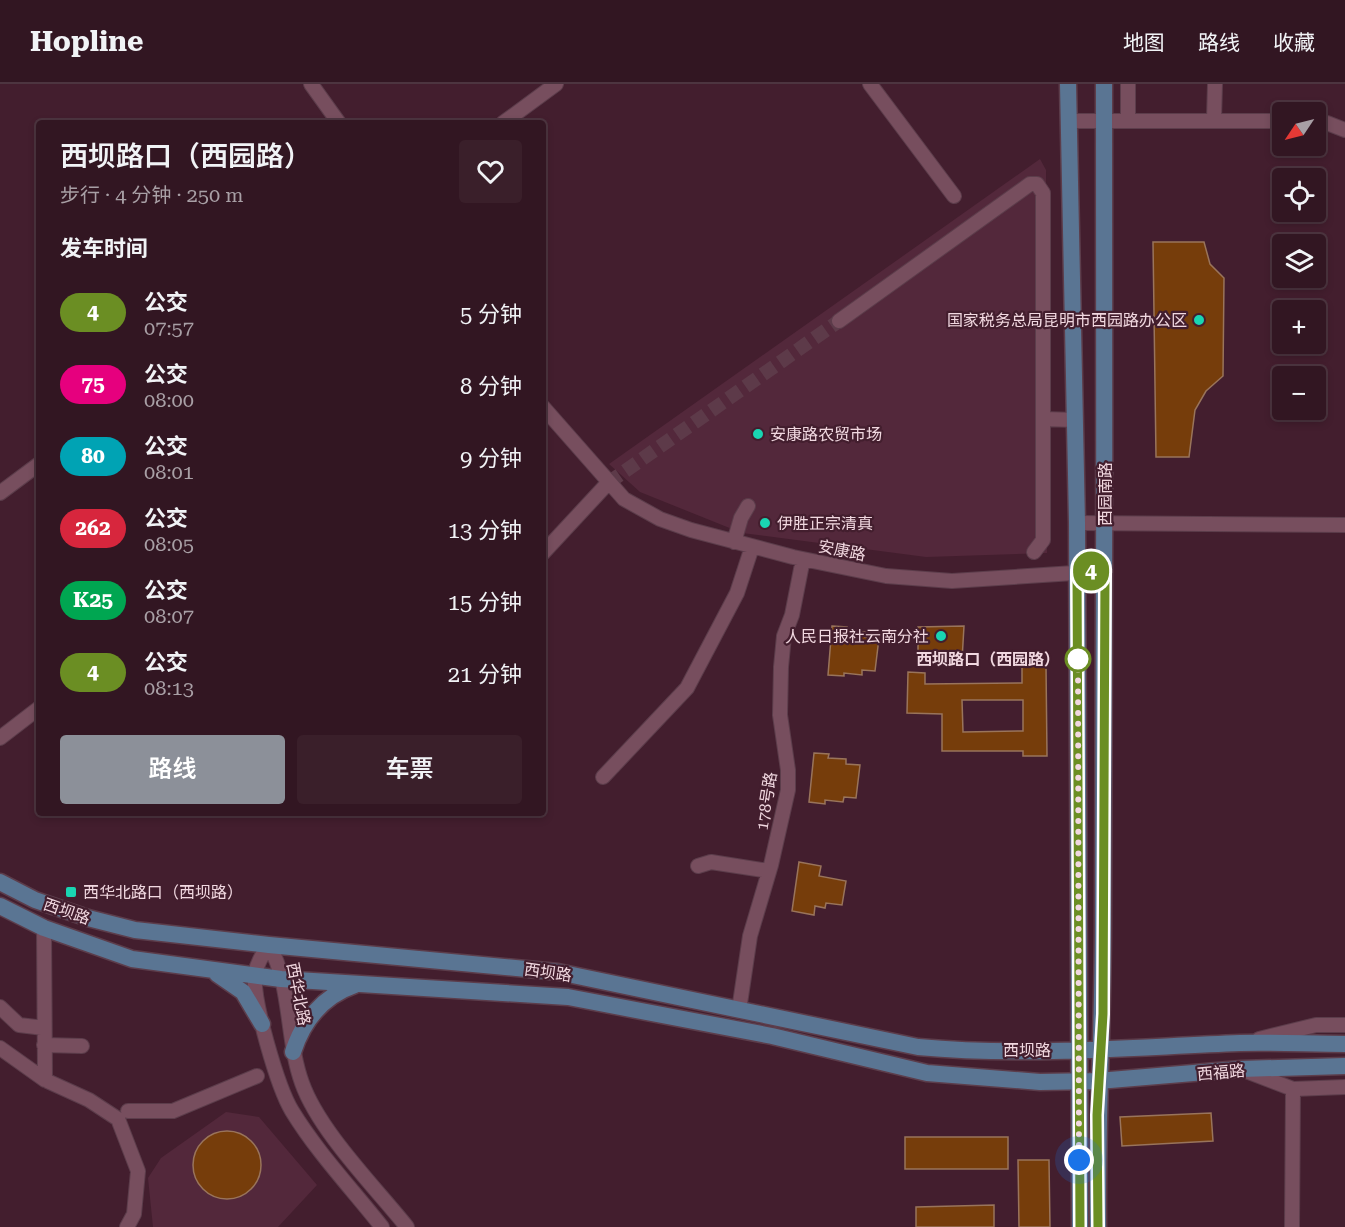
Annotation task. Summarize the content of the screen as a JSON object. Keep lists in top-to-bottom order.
{
  "streets": {
    "main road": ["西园南路", "西坝路", "西福路"],
    "street": ["安康路", "178号路", "西华北路"]
  },
  "crossings": [
    ["西园南路", "安康路"],
    ["西园南路", "西坝路"],
    ["西园南路", "西福路"],
    ["安康路", "178号路"],
    ["178号路", "西坝路"],
    ["西坝路", "西华北路"],
    ["西坝路", "西福路"]
  ],
  "places": {
    "other": [
      "国家税务总局昆明市西园路办公区",
      "安康路农贸市场",
      "伊胜正宗清真",
      "人民日报社云南分社",
      "西坝路口（西园路）"
    ],
    "transit": ["西华北路口（西坝路）"]
  },
  "lines": ["bus line 4"],
  "north": "bottom left",
  "page": {
    "header": "Hopline",
    "nav": ["地图", "路线", "收藏"],
    "on_map": "4",
    "map_buttons": ["+", "−"],
    "heading": [
      ["西坝路口（西园路）", "步行 · 4 分钟 · 250 m"],
      "发车时间"
    ],
    "list": [
      {
        "mark": "4",
        "name": "公交",
        "note": "07:57",
        "value": "5 分钟"
      },
      {
        "mark": "75",
        "name": "公交",
        "note": "08:00",
        "value": "8 分钟"
      },
      {
        "mark": "80",
        "name": "公交",
        "note": "08:01",
        "value": "9 分钟"
      },
      {
        "mark": "262",
        "name": "公交",
        "note": "08:05",
        "value": "13 分钟"
      },
      {
        "mark": "K25",
        "name": "公交",
        "note": "08:07",
        "value": "15 分钟"
      },
      {
        "mark": "4",
        "name": "公交",
        "note": "08:13",
        "value": "21 分钟"
      }
    ],
    "buttons": ["路线", "车票"]
  }
}
